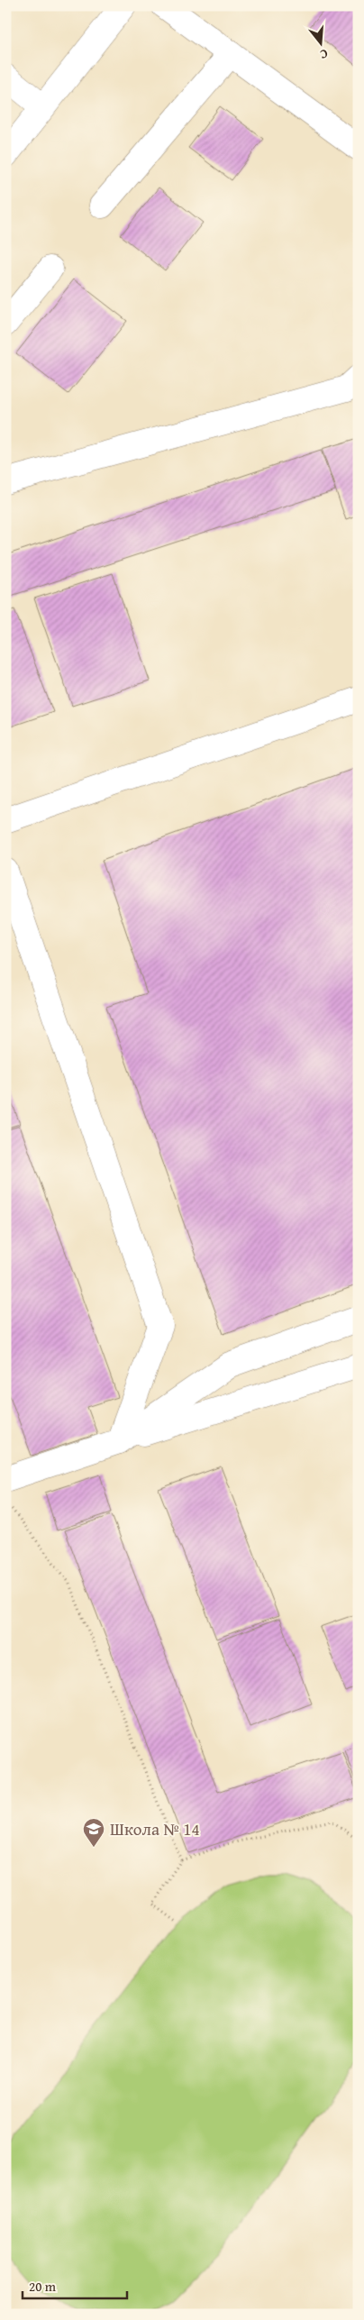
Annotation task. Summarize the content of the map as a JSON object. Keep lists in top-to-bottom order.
{
  "places": {
    "school or university": ["Школа № 14"]
  },
  "scale_bar": "20 m",
  "north": "bottom"
}
